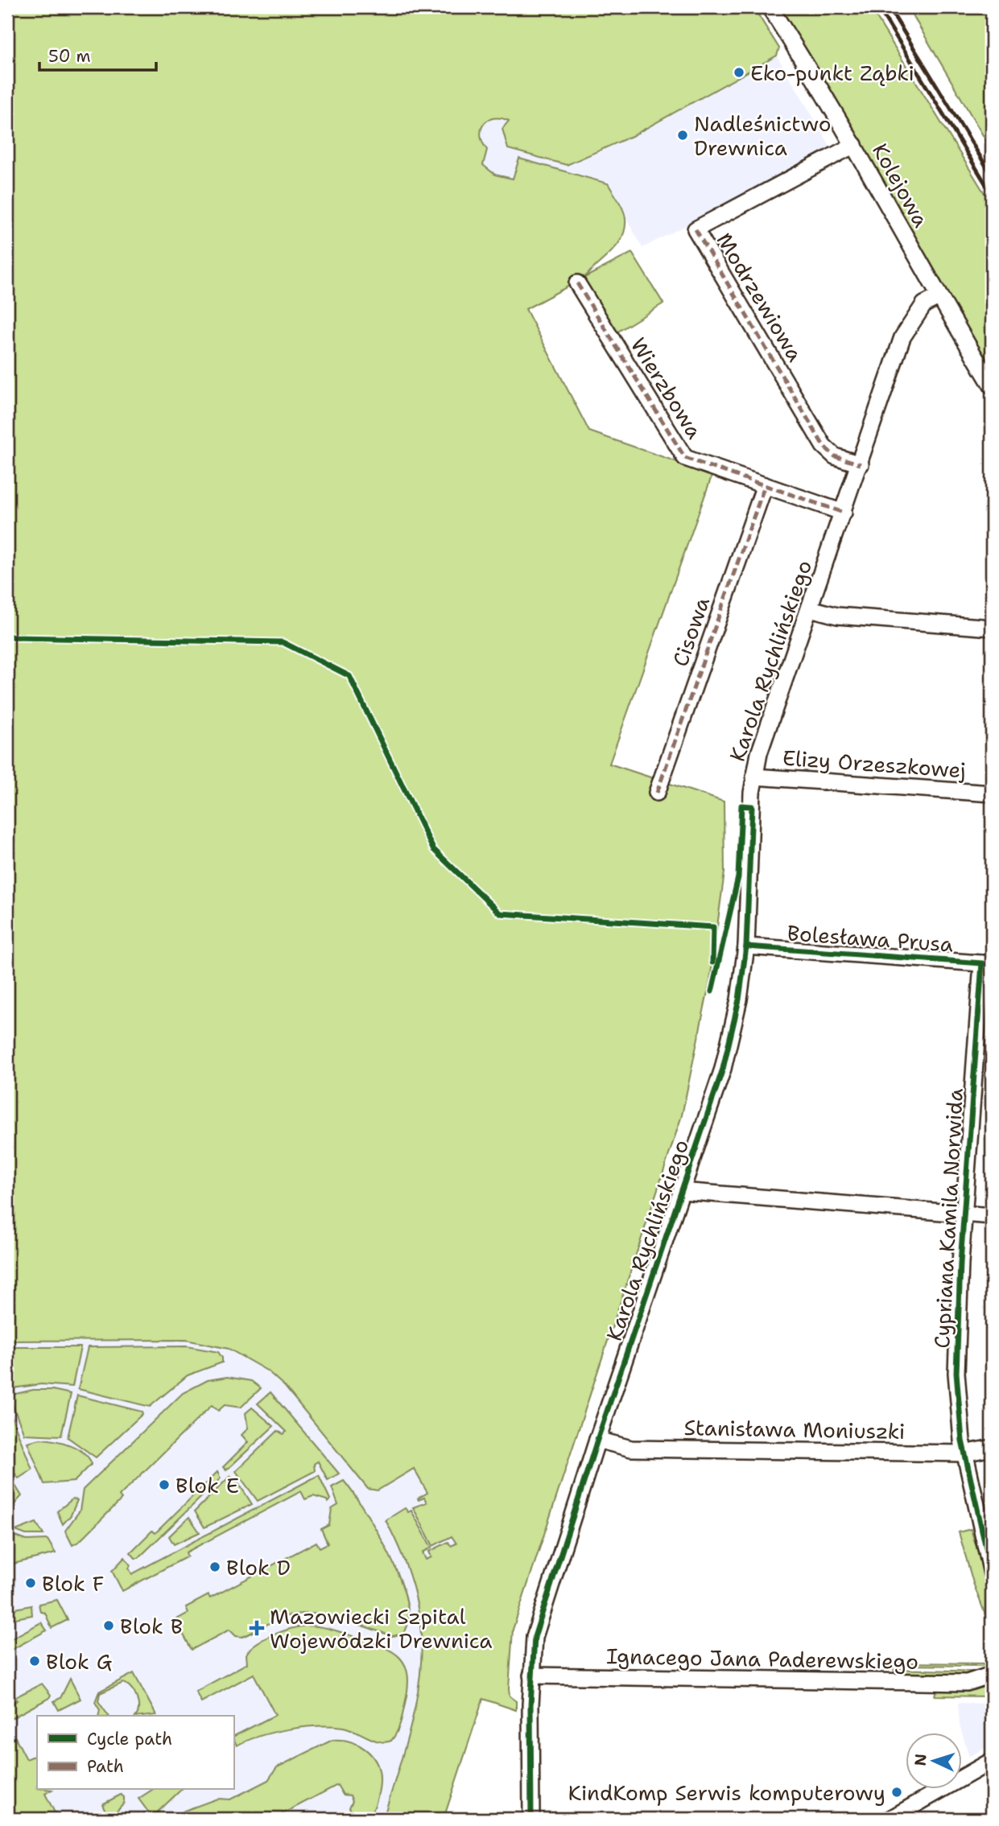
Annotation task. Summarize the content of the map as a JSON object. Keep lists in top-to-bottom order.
{
  "streets": {
    "street": [
      "Kolejowa",
      "Modrzewiowa",
      "Wierzbowa",
      "Cisowa",
      "Karola Rychlińskiego",
      "Elizy Orzeszkowej",
      "Bolesława Prusa",
      "Cypriana Kamila Norwida",
      "Stanisława Moniuszki",
      "Ignacego Jana Paderewskiego"
    ]
  },
  "crossings": [
    ["Kolejowa", "Modrzewiowa"],
    ["Kolejowa", "Karola Rychlińskiego"],
    ["Modrzewiowa", "Karola Rychlińskiego"],
    ["Wierzbowa", "Cisowa"],
    ["Wierzbowa", "Karola Rychlińskiego"],
    ["Karola Rychlińskiego", "Elizy Orzeszkowej"],
    ["Karola Rychlińskiego", "Bolesława Prusa"],
    ["Karola Rychlińskiego", "Stanisława Moniuszki"],
    ["Karola Rychlińskiego", "Ignacego Jana Paderewskiego"],
    ["Bolesława Prusa", "Cypriana Kamila Norwida"],
    ["Cypriana Kamila Norwida", "Stanisława Moniuszki"]
  ],
  "places": {
    "other": [
      "Eko-punkt Ząbki",
      "Nadleśnictwo Drewnica",
      "Blok E",
      "Blok D",
      "Blok F",
      "Blok B",
      "Blok G",
      "KindKomp Serwis komputerowy"
    ],
    "health": ["Mazowiecki Szpital Wojewódzki Drewnica"]
  },
  "legend": ["Cycle path", "Path"],
  "scale_bar": "50 m",
  "north": "left"
}
